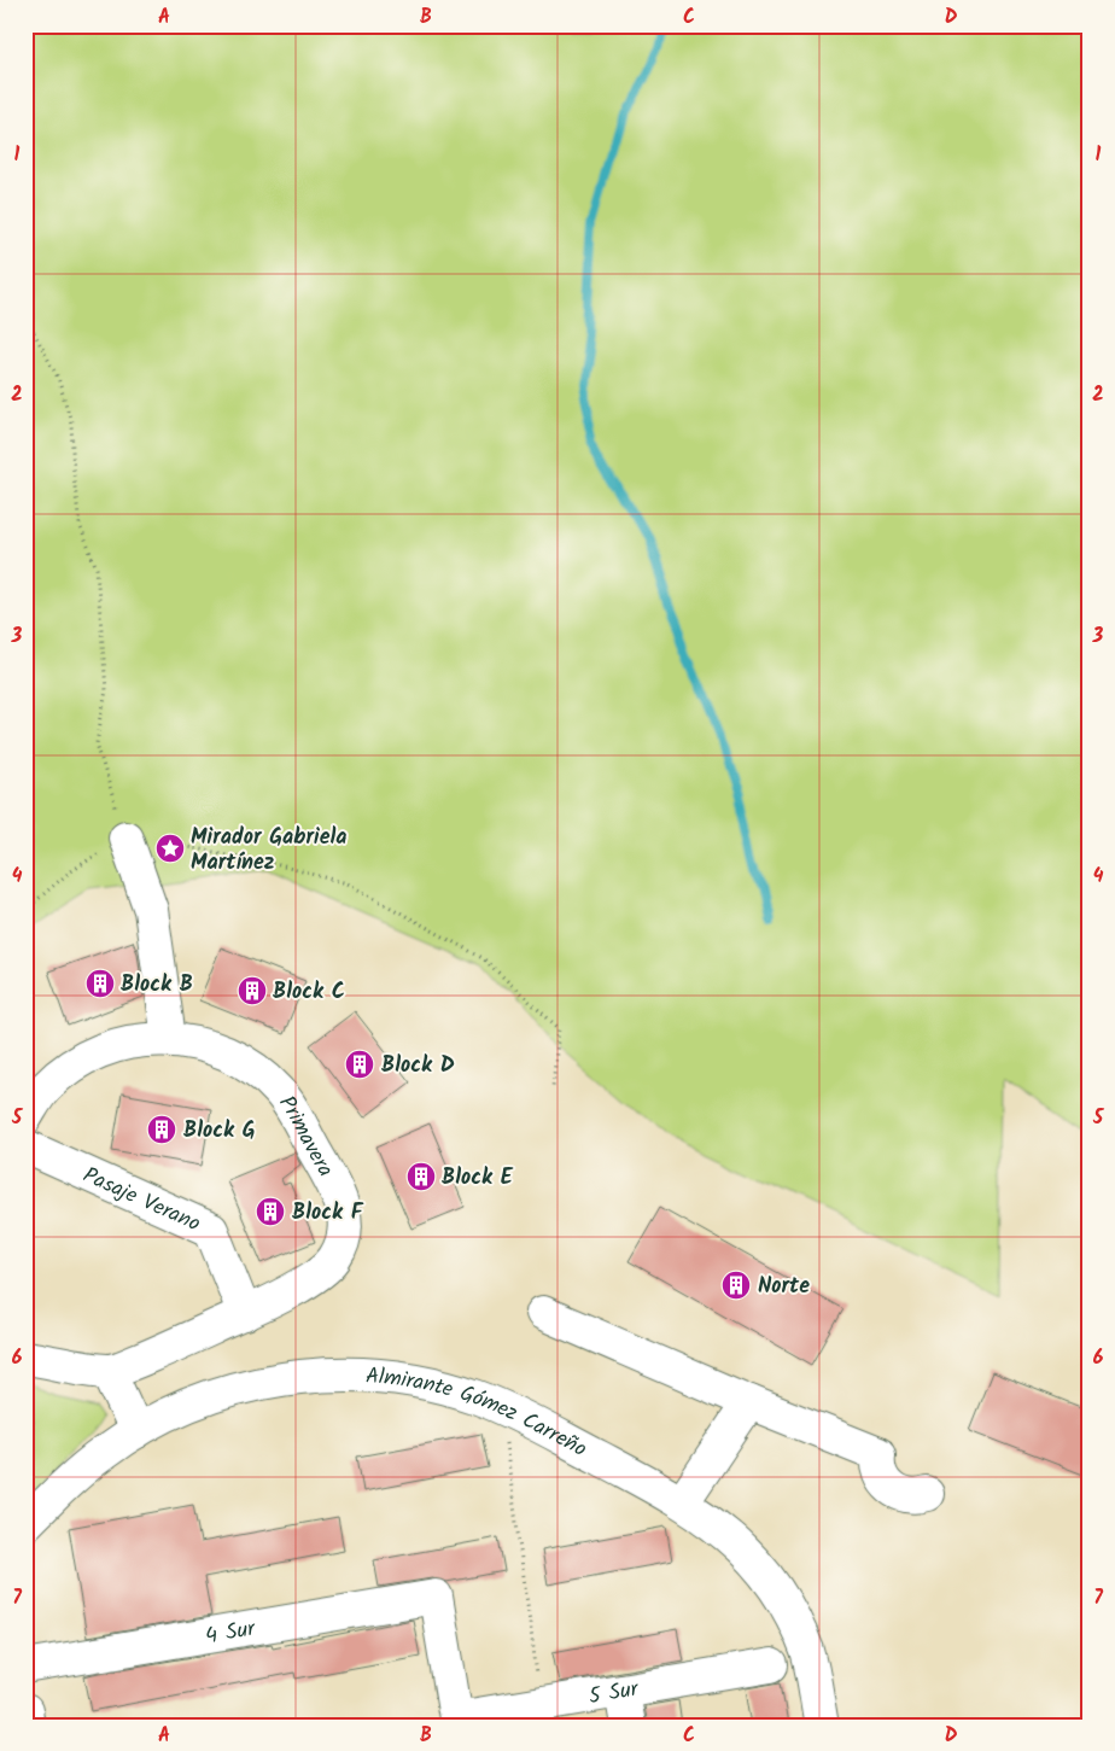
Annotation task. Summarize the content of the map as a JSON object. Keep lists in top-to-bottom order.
{
  "streets": {
    "street": [
      "Primavera",
      "Pasaje Verano",
      "Almirante Gómez Carreño",
      "4 Sur",
      "5 Sur"
    ]
  },
  "crossings": [
    ["Primavera", "Pasaje Verano"],
    ["4 Sur", "5 Sur"]
  ],
  "places": {
    "place": ["Mirador Gabriela Martínez"],
    "building": [
      "Block B",
      "Block C",
      "Block D",
      "Block G",
      "Block E",
      "Block F",
      "Norte"
    ]
  },
  "grid": {
    "columns": [
      "A",
      "B",
      "C",
      "D"
    ],
    "rows": [
      "1",
      "2",
      "3",
      "4",
      "5",
      "6",
      "7"
    ]
  }
}
